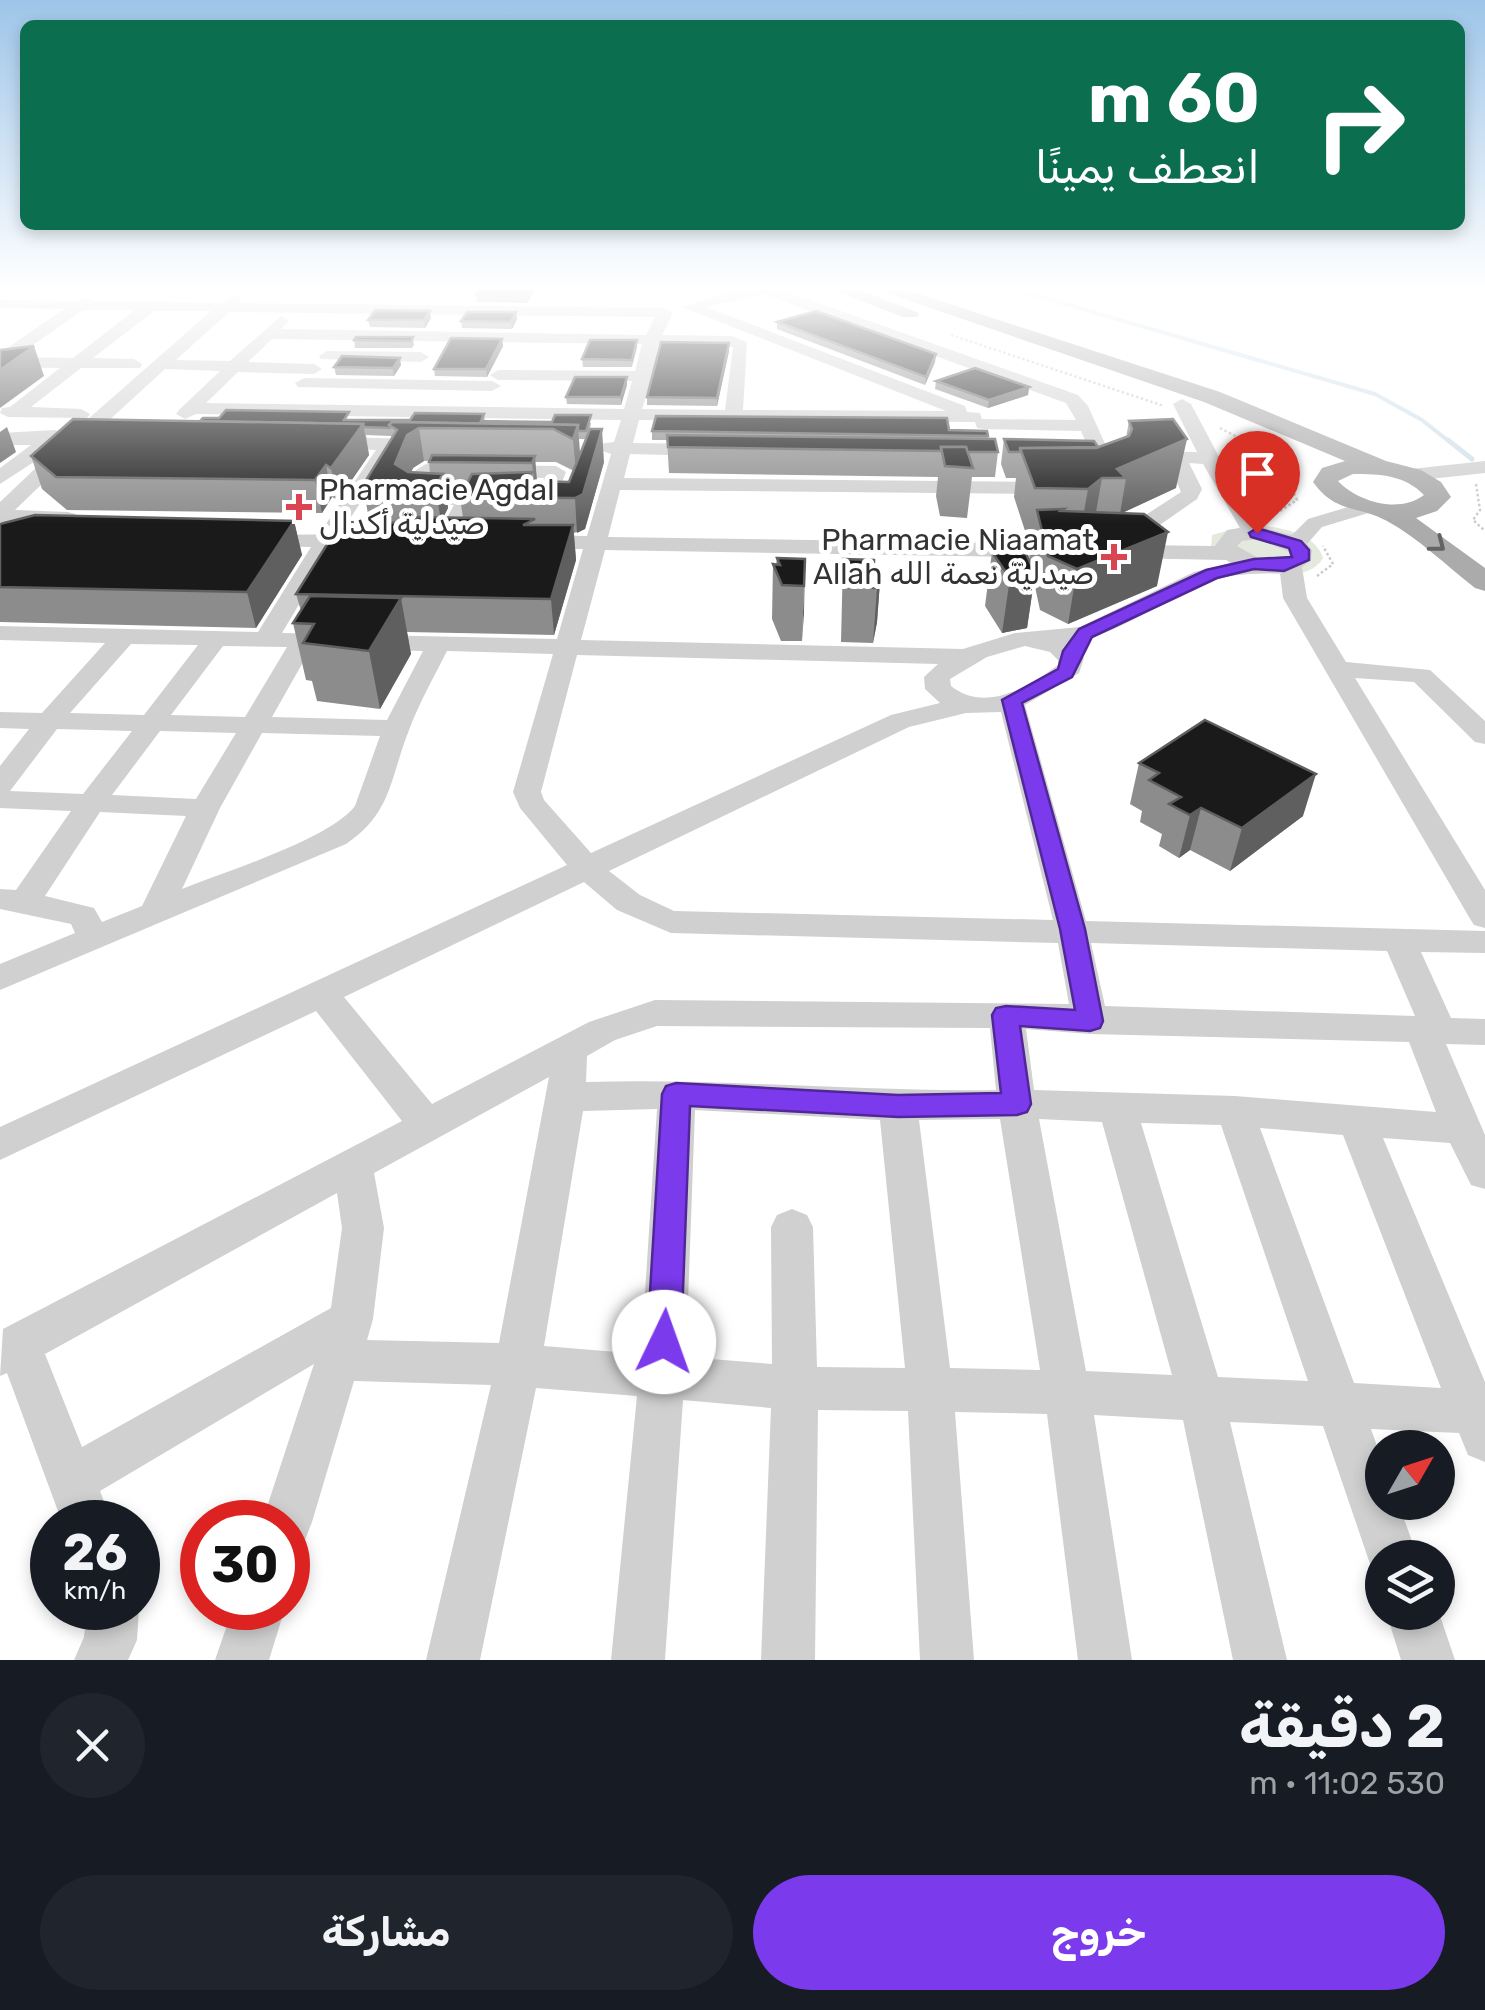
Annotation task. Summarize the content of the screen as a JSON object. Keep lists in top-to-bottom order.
{
  "places": {
    "health": ["Pharmacie Agdal صيدلية أكدال", "Pharmacie Niaamat Allah صيدلية نعمة الله"]
  },
  "north": "top right",
  "page": {
    "turn": ["60 m", "انعطف يمينًا"],
    "speed": "26 km/h",
    "limit": "30",
    "heading": ["2 دقيقة", "530 m · 11:02"],
    "buttons": ["خروج", "مشاركة"]
  }
}
